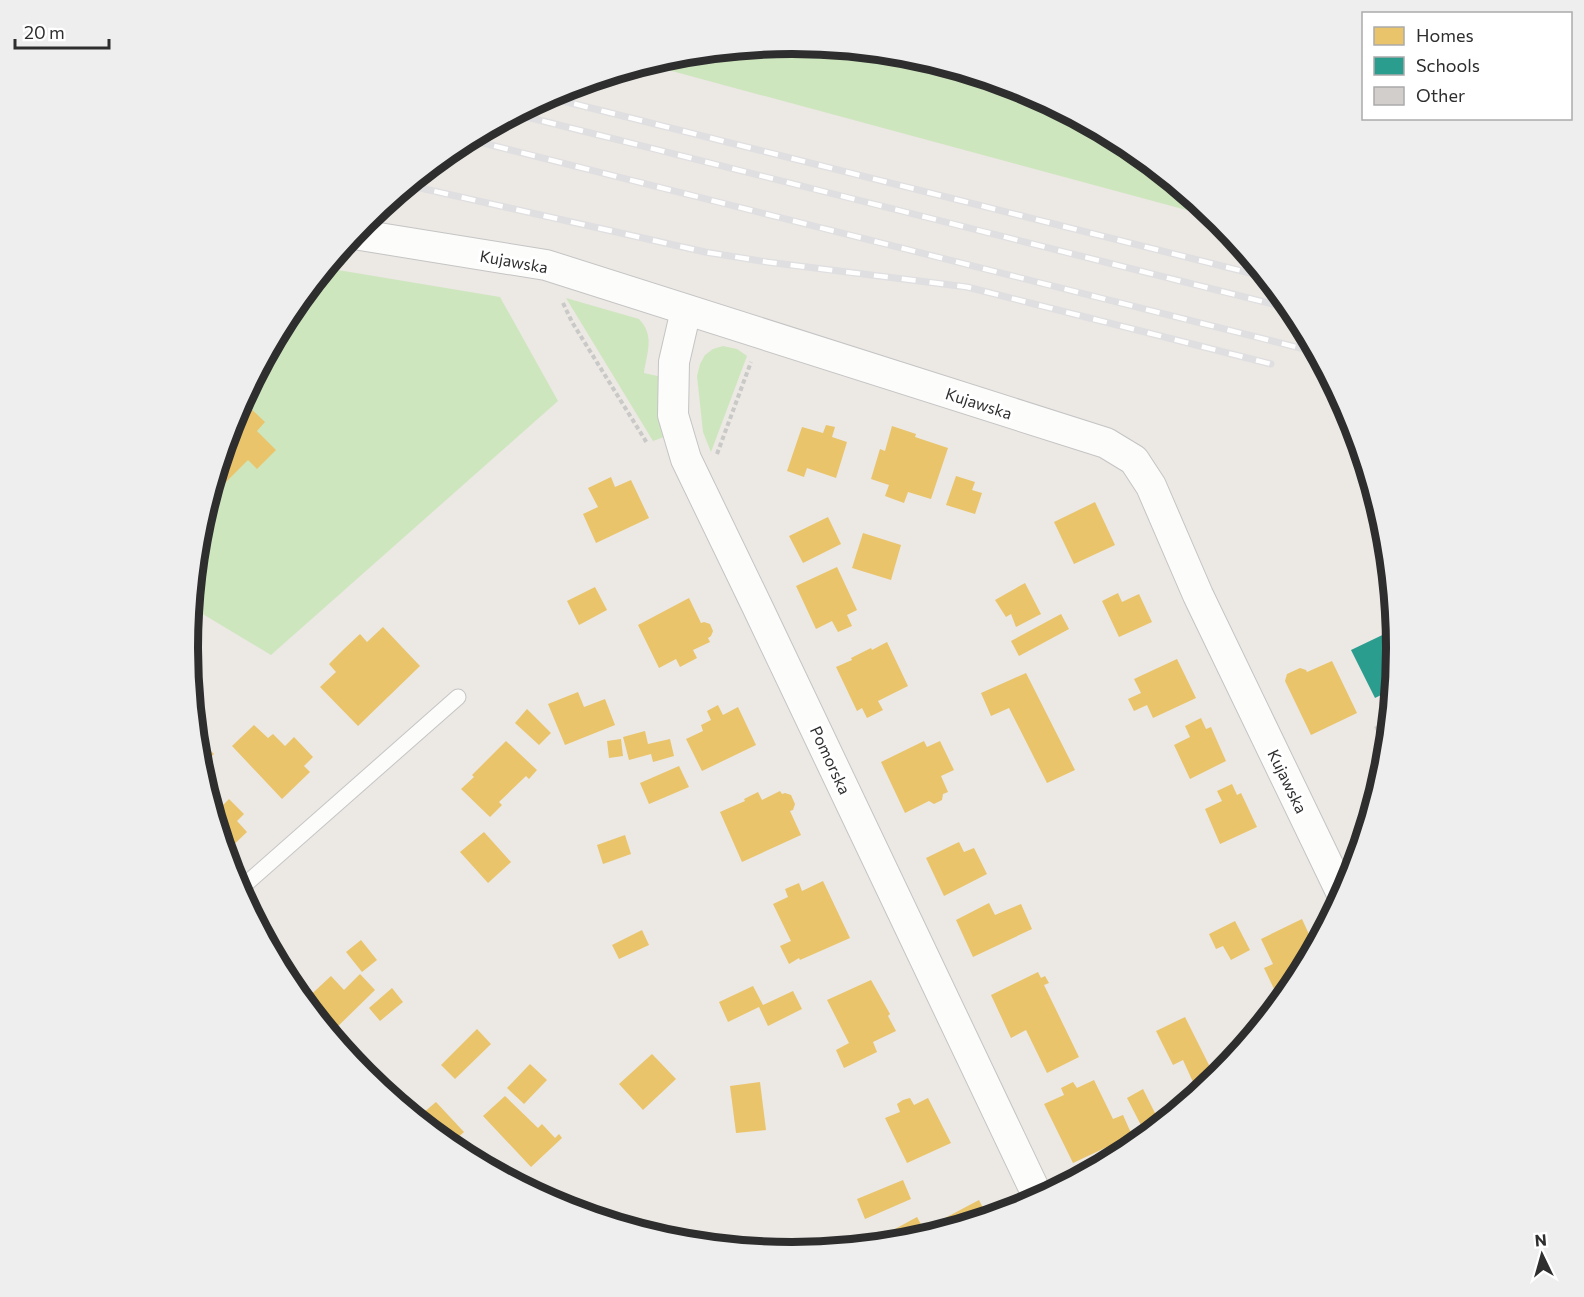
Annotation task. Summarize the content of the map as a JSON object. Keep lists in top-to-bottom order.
{
  "streets": {
    "street": ["Kujawska", "Pomorska"]
  },
  "crossings": [
    ["Kujawska", "Pomorska"]
  ],
  "legend": ["Homes", "Schools", "Other"],
  "scale_bar": "20 m",
  "north": "top"
}
